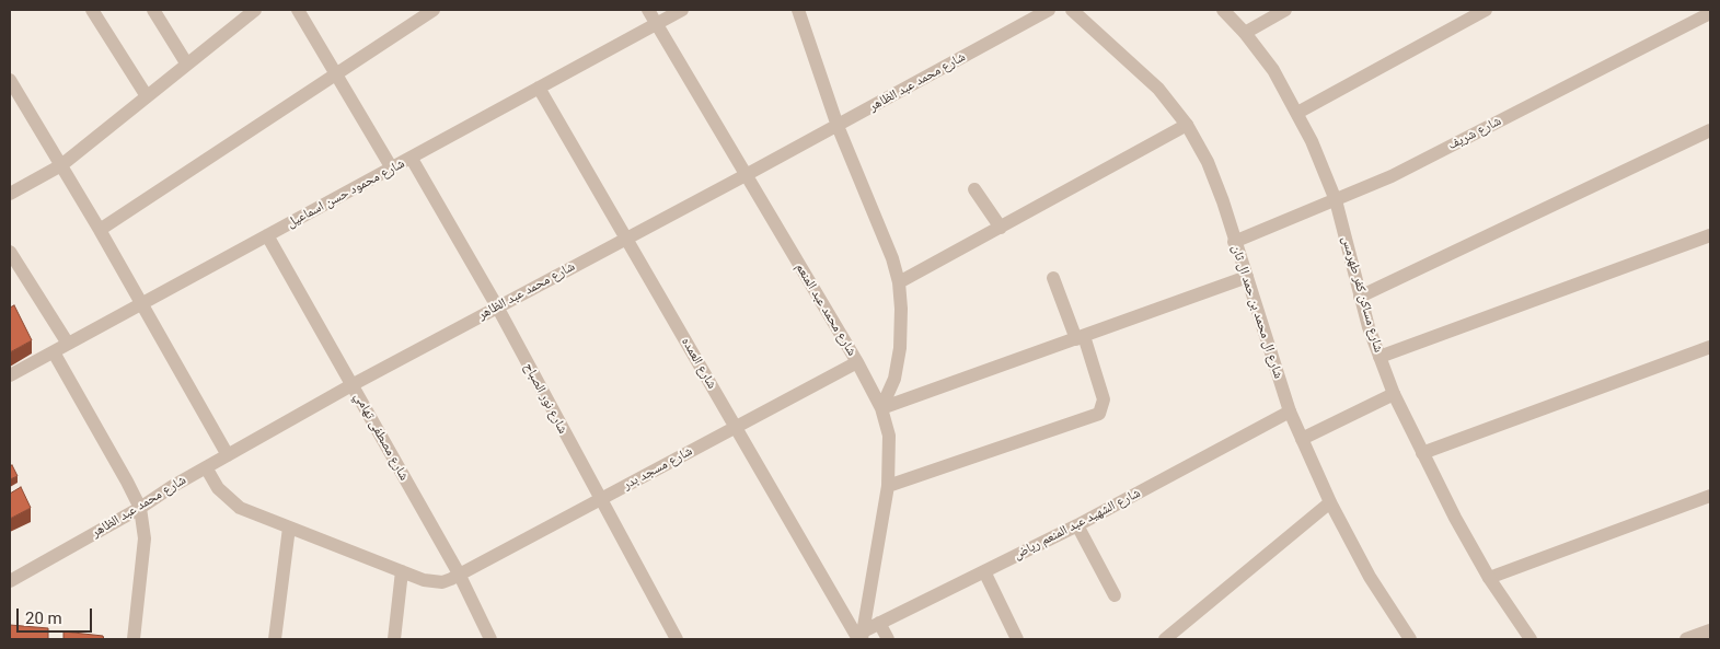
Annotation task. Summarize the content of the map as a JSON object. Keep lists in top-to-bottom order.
{
  "streets": {
    "street": [
      "شارع محمد عبد الظاهر",
      "شارع شريف",
      "شارع محمود حسن اسماعيل",
      "شارع مساكن كفر طهرمس",
      "شارع محمد عبد المنعم",
      "شارع ال محمد بن حمد ال ثان",
      "شارع العمده",
      "شارع نور الصباح",
      "شارع مصطفى تهامي",
      "شارع مسجد بدر",
      "شارع الشهيد عبد المنعم رياض"
    ]
  },
  "crossings": [
    ["شارع محمد عبد الظاهر", "شارع محمد عبد المنعم"],
    ["شارع محمد عبد الظاهر", "شارع العمده"],
    ["شارع محمد عبد الظاهر", "شارع نور الصباح"],
    ["شارع محمد عبد الظاهر", "شارع مصطفى تهامي"],
    ["شارع محمد عبد الظاهر", "شارع مسجد بدر"],
    ["شارع شريف", "شارع مساكن كفر طهرمس"],
    ["شارع شريف", "شارع ال محمد بن حمد ال ثان"],
    ["شارع محمود حسن اسماعيل", "شارع محمد عبد المنعم"],
    ["شارع محمود حسن اسماعيل", "شارع العمده"],
    ["شارع محمود حسن اسماعيل", "شارع نور الصباح"],
    ["شارع محمود حسن اسماعيل", "شارع مصطفى تهامي"],
    ["شارع محمد عبد المنعم", "شارع العمده"],
    ["شارع محمد عبد المنعم", "شارع مسجد بدر"],
    ["شارع محمد عبد المنعم", "شارع الشهيد عبد المنعم رياض"],
    ["شارع ال محمد بن حمد ال ثان", "شارع الشهيد عبد المنعم رياض"],
    ["شارع العمده", "شارع مسجد بدر"],
    ["شارع العمده", "شارع الشهيد عبد المنعم رياض"],
    ["شارع نور الصباح", "شارع مسجد بدر"],
    ["شارع مصطفى تهامي", "شارع مسجد بدر"]
  ],
  "scale_bar": "20 m"
}
